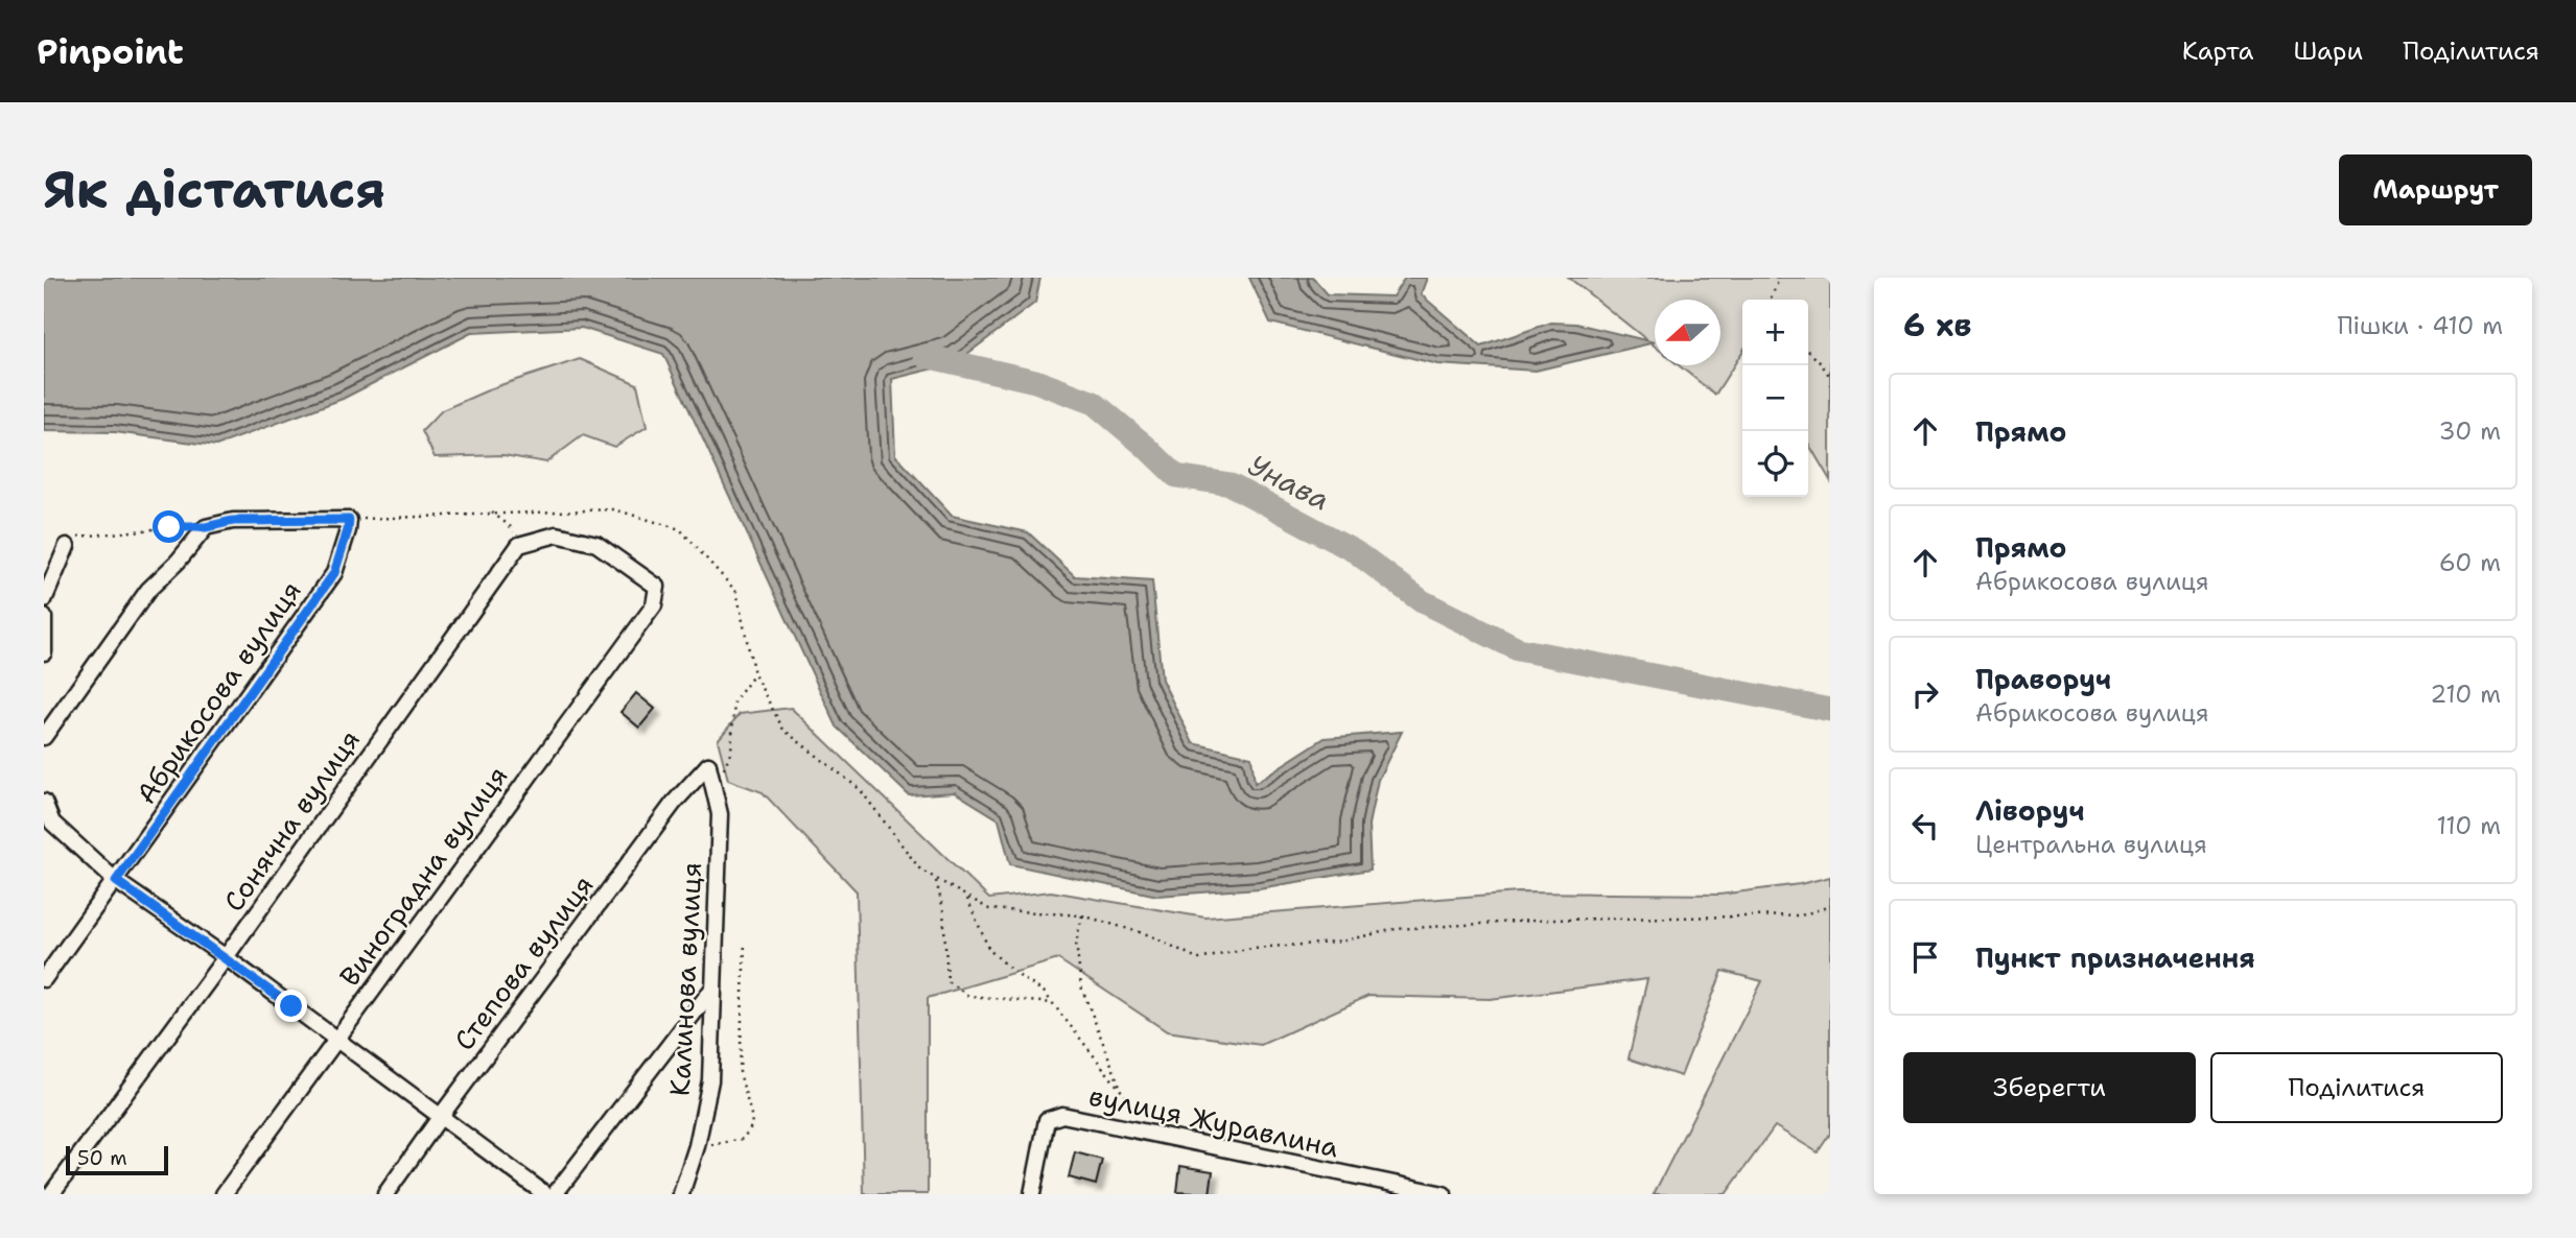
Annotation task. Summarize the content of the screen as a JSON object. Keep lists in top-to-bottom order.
{
  "streets": {
    "street": [
      "Абрикосова вулиця",
      "Сонячна вулиця",
      "Виноградна вулиця",
      "Степова вулиця",
      "Калинова вулиця",
      "вулиця Журавлина"
    ]
  },
  "crossings": [
    ["Сонячна вулиця", "Виноградна вулиця"],
    ["Степова вулиця", "Калинова вулиця"]
  ],
  "water": ["Унава"],
  "scale_bar": "50 m",
  "north": "left",
  "page": {
    "header": "Pinpoint",
    "nav": ["Карта", "Шари", "Поділитися"],
    "buttons": [
      "Маршрут",
      ["Зберегти", "Поділитися"]
    ],
    "title": "Як дістатися",
    "heading": ["6 хв", "Пішки · 410 m"],
    "map_buttons": ["+", "−"],
    "list": [
      ["Прямо", "30 m"],
      ["Прямо", "Абрикосова вулиця", "60 m"],
      ["Праворуч", "Абрикосова вулиця", "210 m"],
      ["Ліворуч", "Центральна вулиця", "110 m"],
      "Пункт призначення"
    ],
    "scale": "50 m"
  }
}
